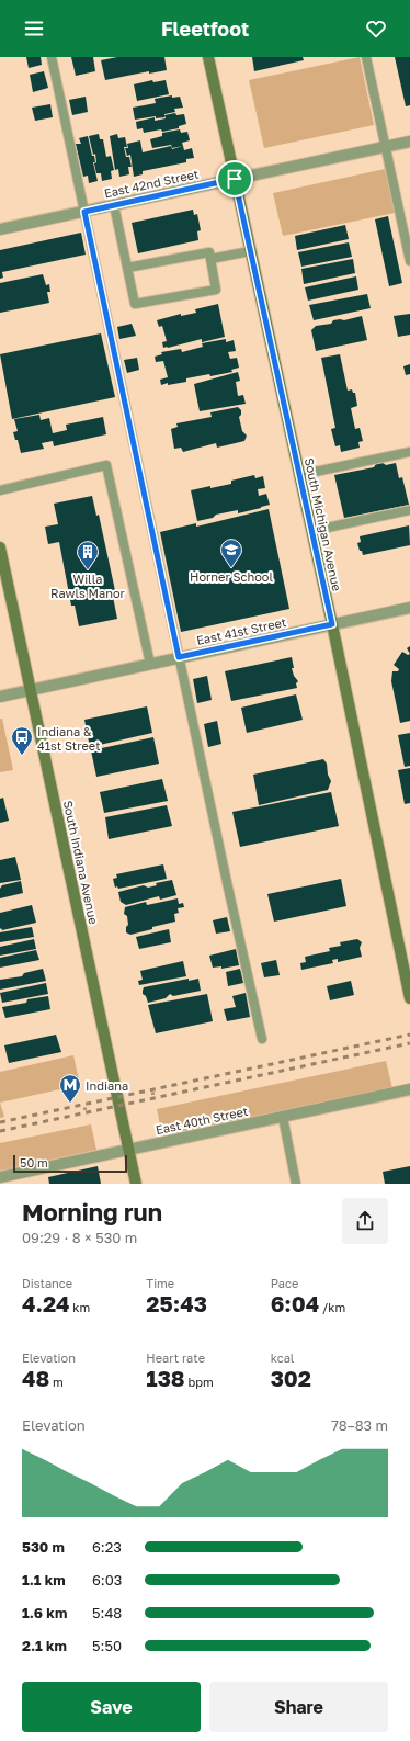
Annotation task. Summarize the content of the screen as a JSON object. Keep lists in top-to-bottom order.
{
  "streets": {
    "street": [
      "East 42nd Street",
      "South Michigan Avenue",
      "East 41st Street",
      "South Indiana Avenue",
      "East 40th Street"
    ]
  },
  "crossings": [
    ["East 42nd Street", "South Michigan Avenue"],
    ["South Michigan Avenue", "East 41st Street"],
    ["East 41st Street", "South Indiana Avenue"],
    ["South Indiana Avenue", "East 40th Street"]
  ],
  "places": {
    "school or university": ["Horner School"],
    "building": ["Willa Rawls Manor"],
    "bus stop": ["Indiana & 41st Street"],
    "metro station": ["Indiana"]
  },
  "scale_bar": "50 m",
  "page": {
    "header": "Fleetfoot",
    "scale": "50 m",
    "heading": ["Morning run", "09:29 · 8 × 530 m"],
    "stats": [
      ["Distance", "4.24 km"],
      ["Time", "25:43"],
      ["Pace", "6:04 /km"],
      ["Elevation", "48 m"],
      ["Heart rate", "138 bpm"],
      ["kcal", "302"]
    ],
    "chart": ["Elevation", "78–83 m"],
    "list": [
      {
        "name": "530 m",
        "note": "6:23"
      },
      {
        "name": "1.1 km",
        "note": "6:03"
      },
      {
        "name": "1.6 km",
        "note": "5:48"
      },
      {
        "name": "2.1 km",
        "note": "5:50"
      }
    ],
    "buttons": ["Save", "Share"]
  }
}
